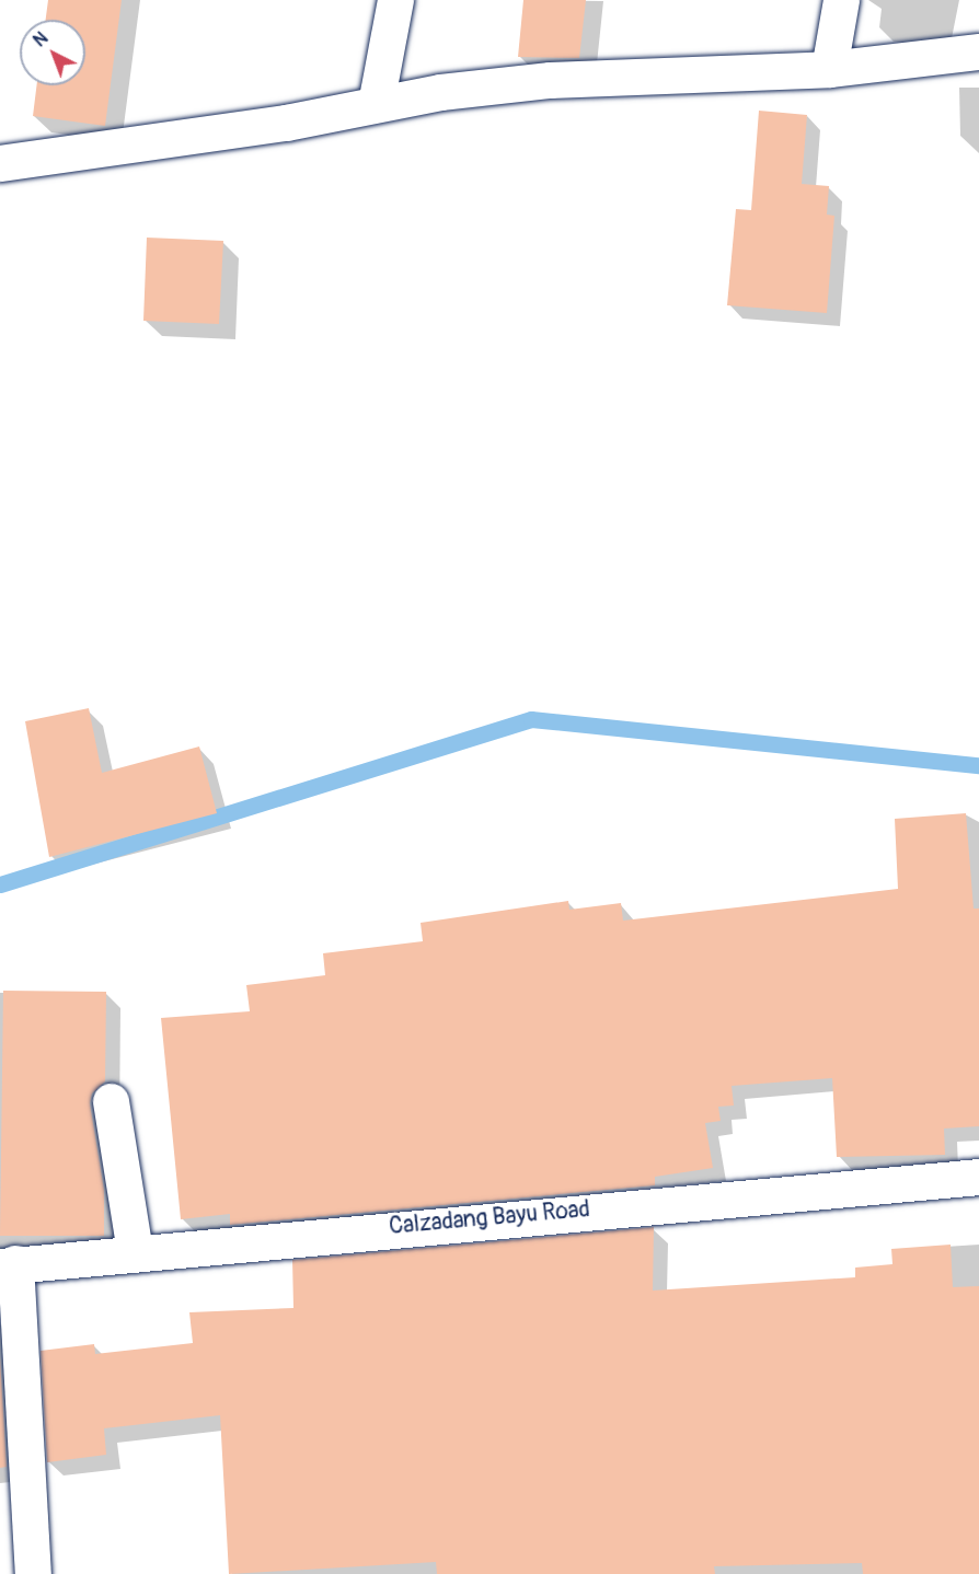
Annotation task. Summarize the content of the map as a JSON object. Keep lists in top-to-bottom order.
{
  "streets": {
    "street": ["Calzadang Bayu Road"]
  },
  "north": "top left"
}
